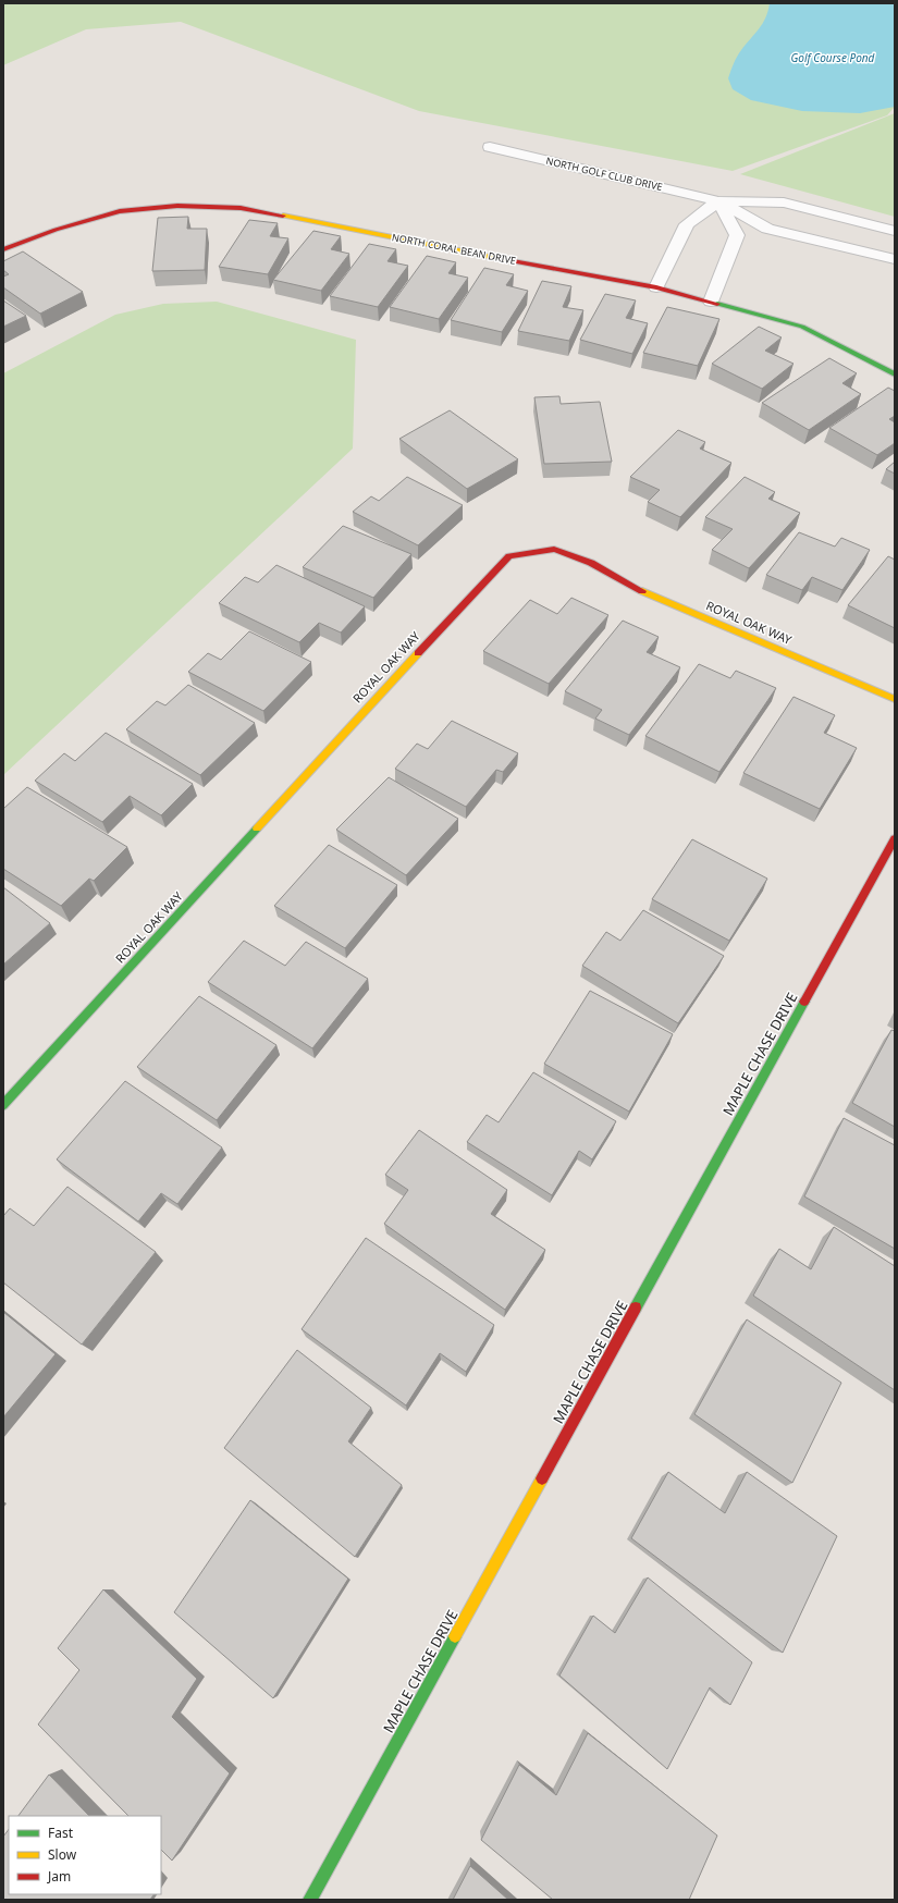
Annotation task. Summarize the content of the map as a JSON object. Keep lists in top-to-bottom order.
{
  "streets": {
    "street": [
      "NORTH GOLF CLUB DRIVE",
      "NORTH CORAL BEAN DRIVE",
      "ROYAL OAK WAY",
      "MAPLE CHASE DRIVE"
    ]
  },
  "water": ["Golf Course Pond"],
  "legend": ["Fast", "Slow", "Jam"]
}
